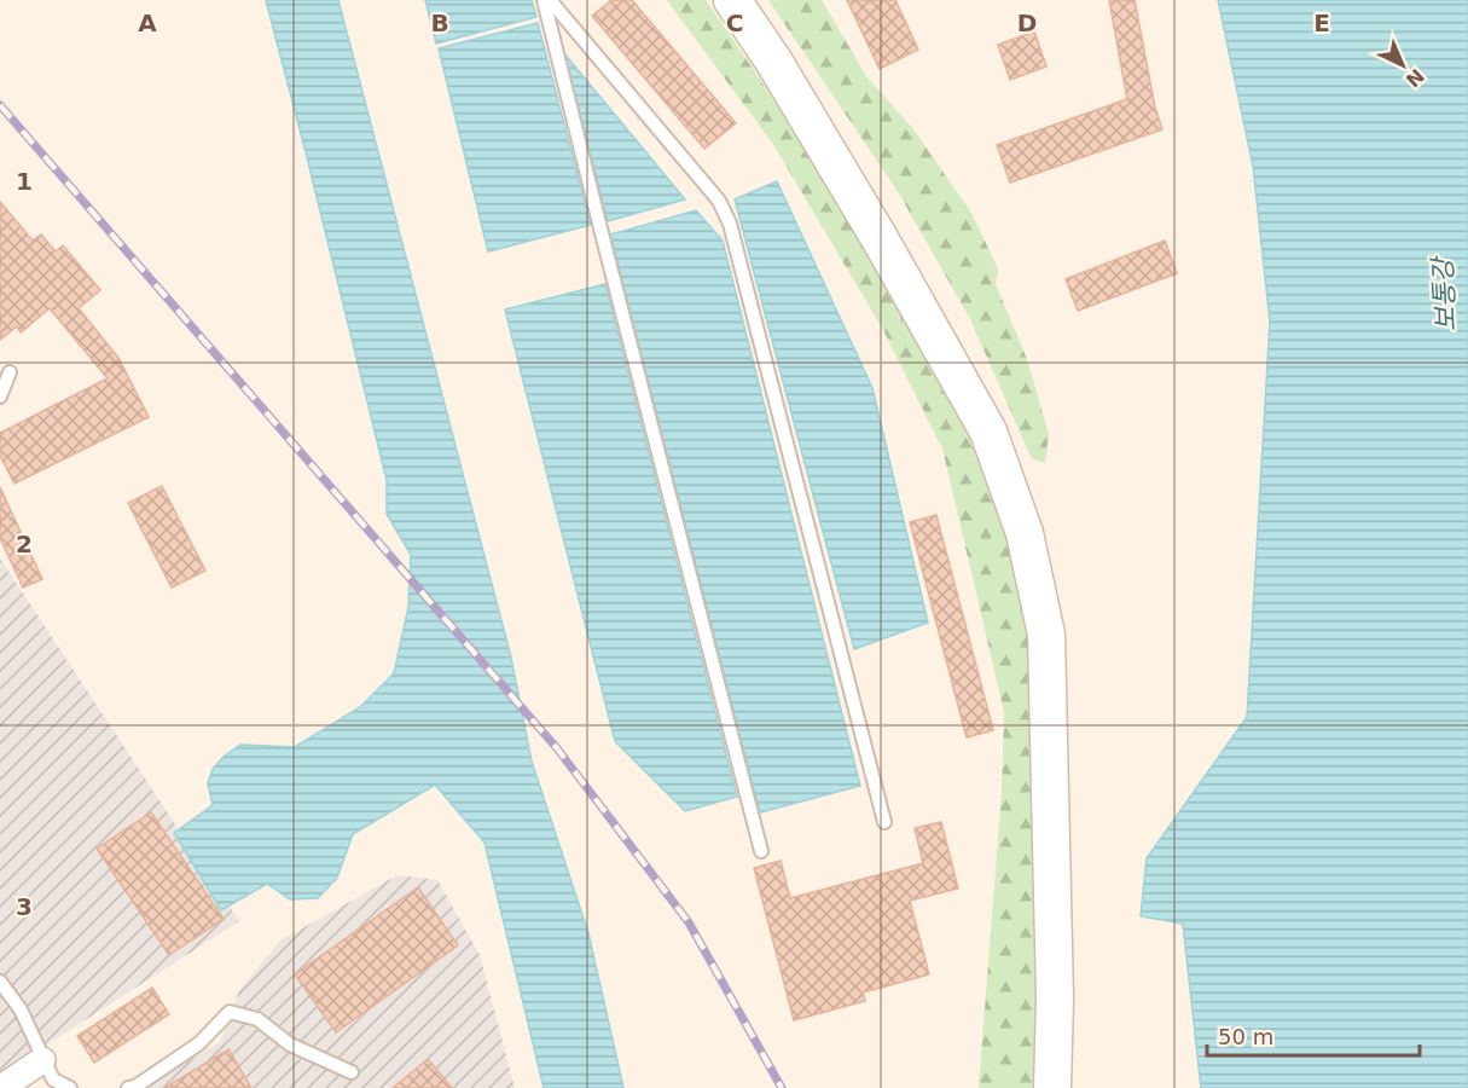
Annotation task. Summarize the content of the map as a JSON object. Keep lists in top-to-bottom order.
{
  "water": ["보통강"],
  "scale_bar": "50 m",
  "north": "bottom right",
  "grid": {
    "columns": [
      "A",
      "B",
      "C",
      "D",
      "E"
    ],
    "rows": ["1", "2", "3"]
  }
}
